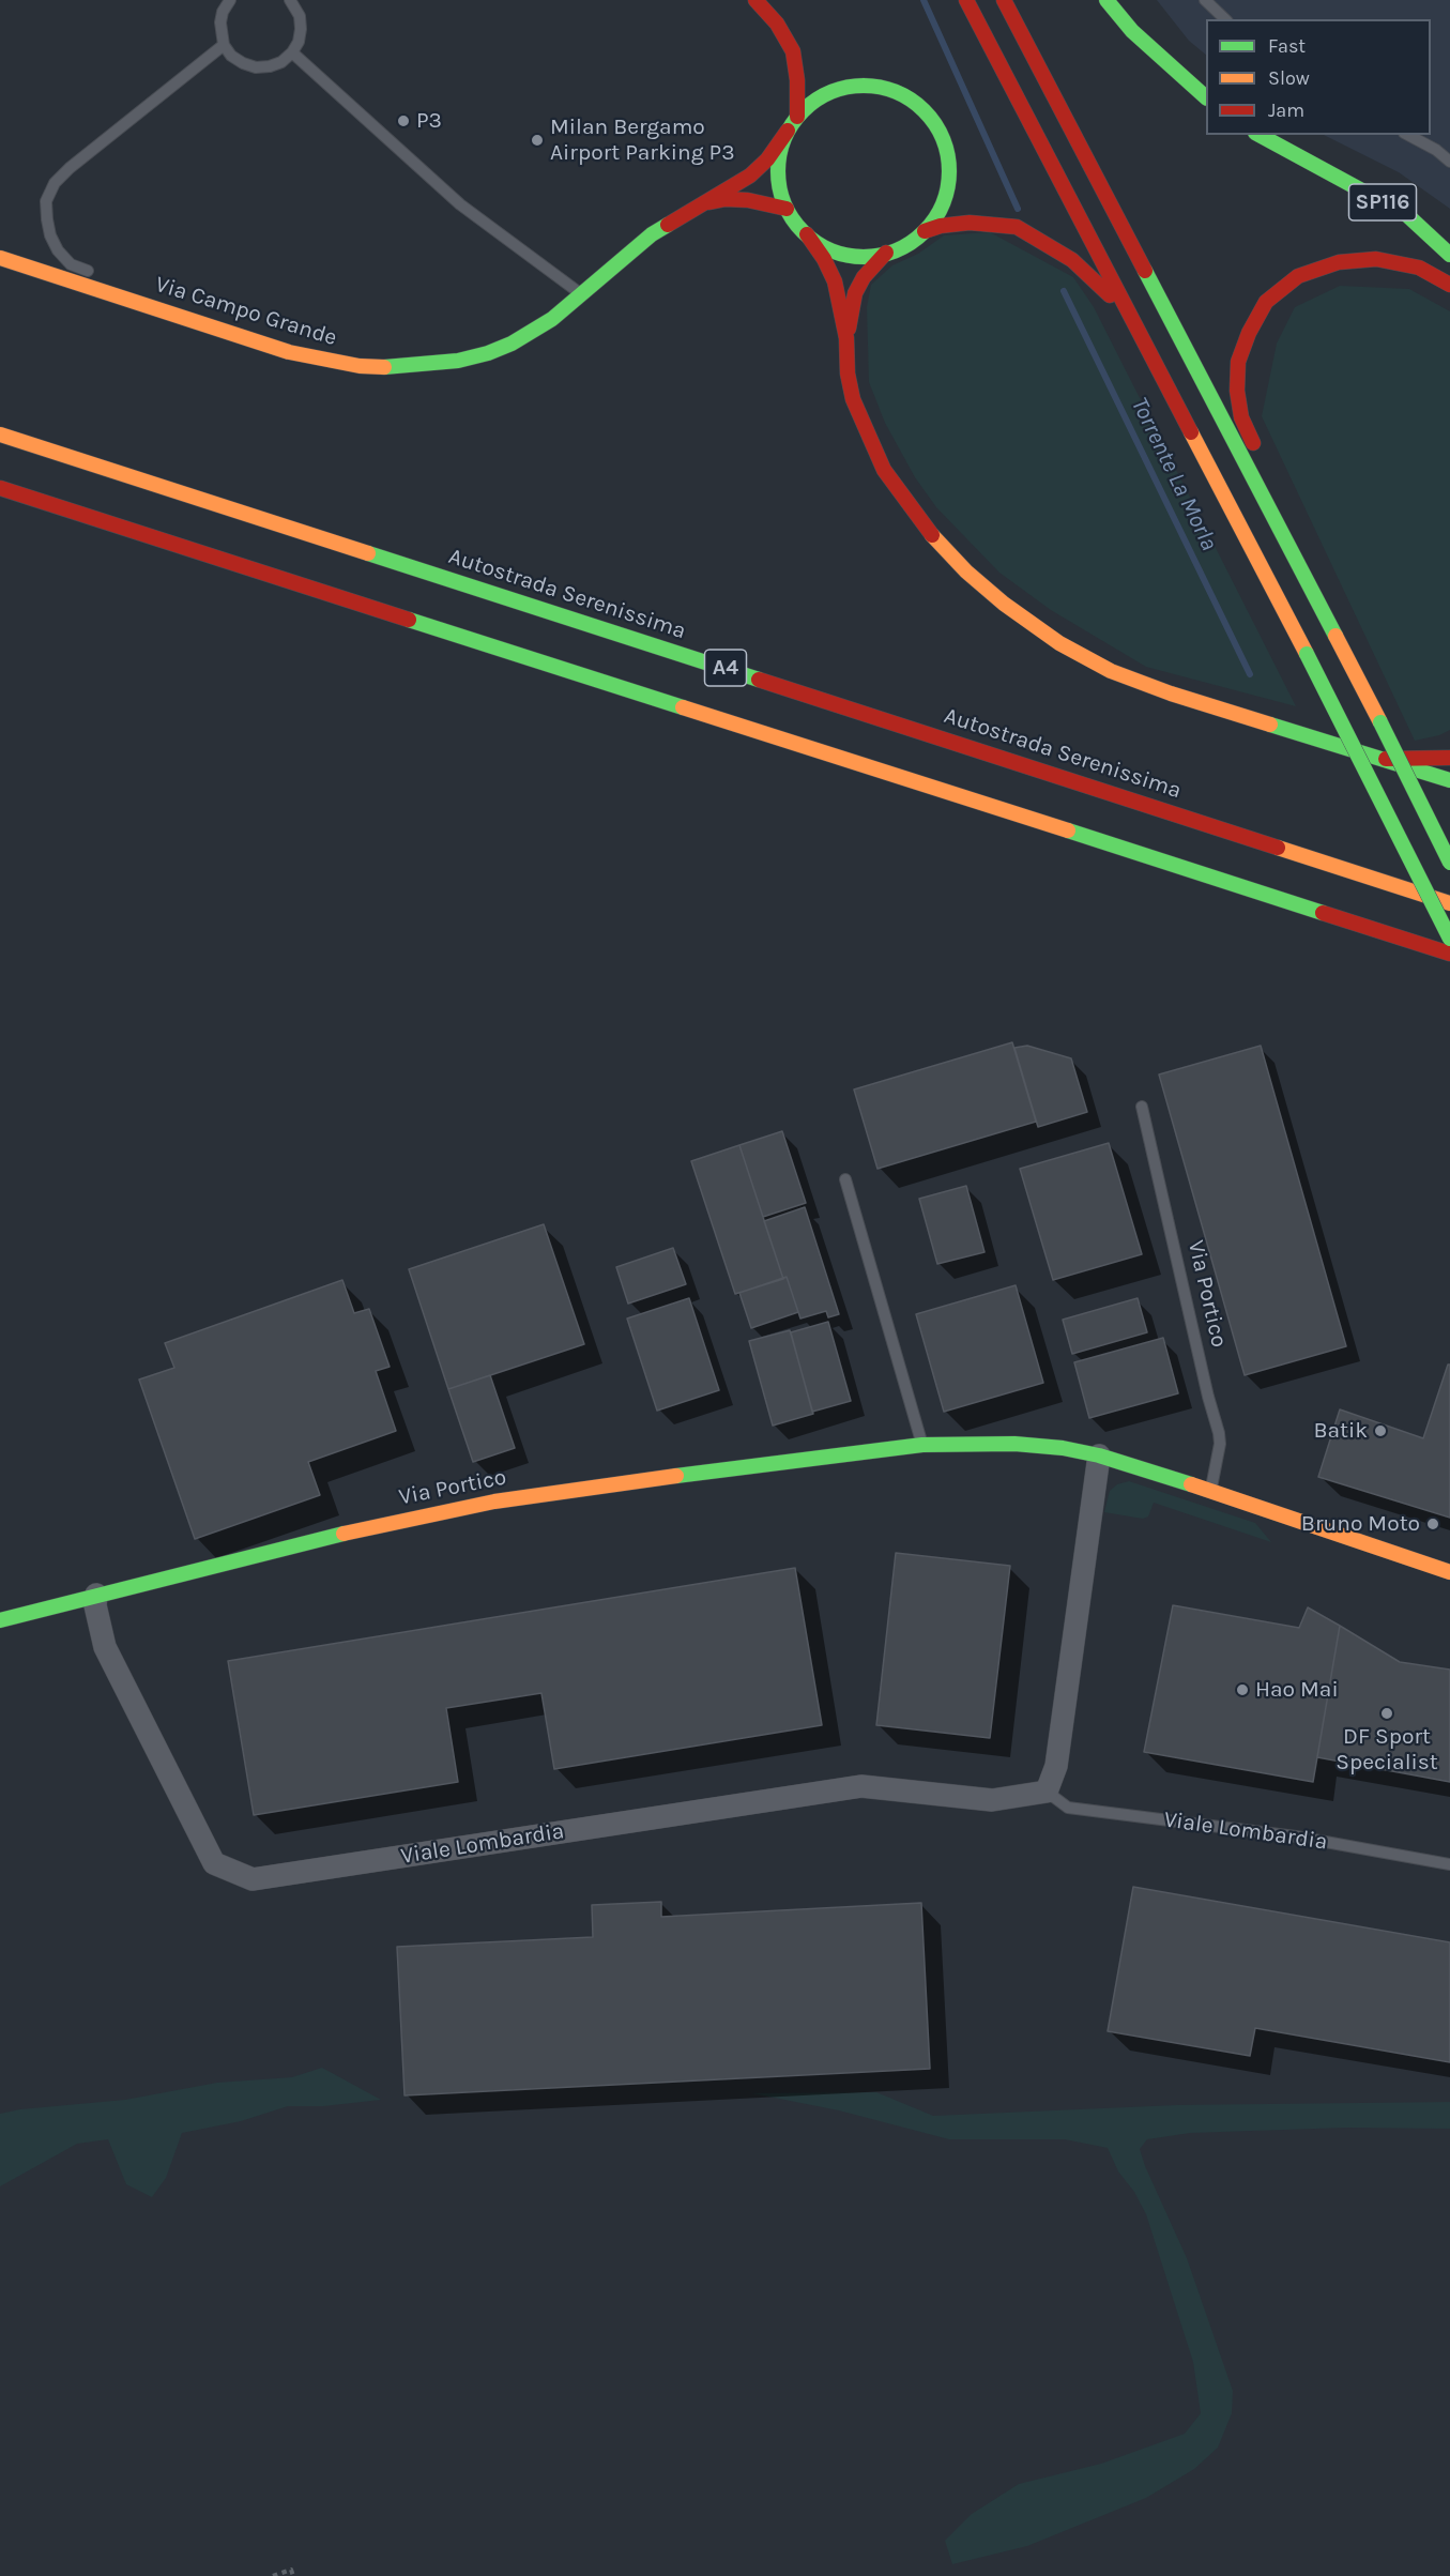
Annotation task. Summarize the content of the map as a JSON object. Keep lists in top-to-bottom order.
{
  "streets": {
    "main road": [
      "SP116",
      "Via Campo Grande",
      "Autostrada Serenissima",
      "A4",
      "Via Portico"
    ],
    "street": ["Viale Lombardia"]
  },
  "crossings": [
    ["Via Portico", "Viale Lombardia"]
  ],
  "water": ["Torrente La Morla"],
  "places": [
    "P3",
    "Milan Bergamo Airport Parking P3",
    "Batik",
    "Bruno Moto",
    "Hao Mai",
    "DF Sport Specialist"
  ],
  "legend": ["Fast", "Slow", "Jam"]
}
